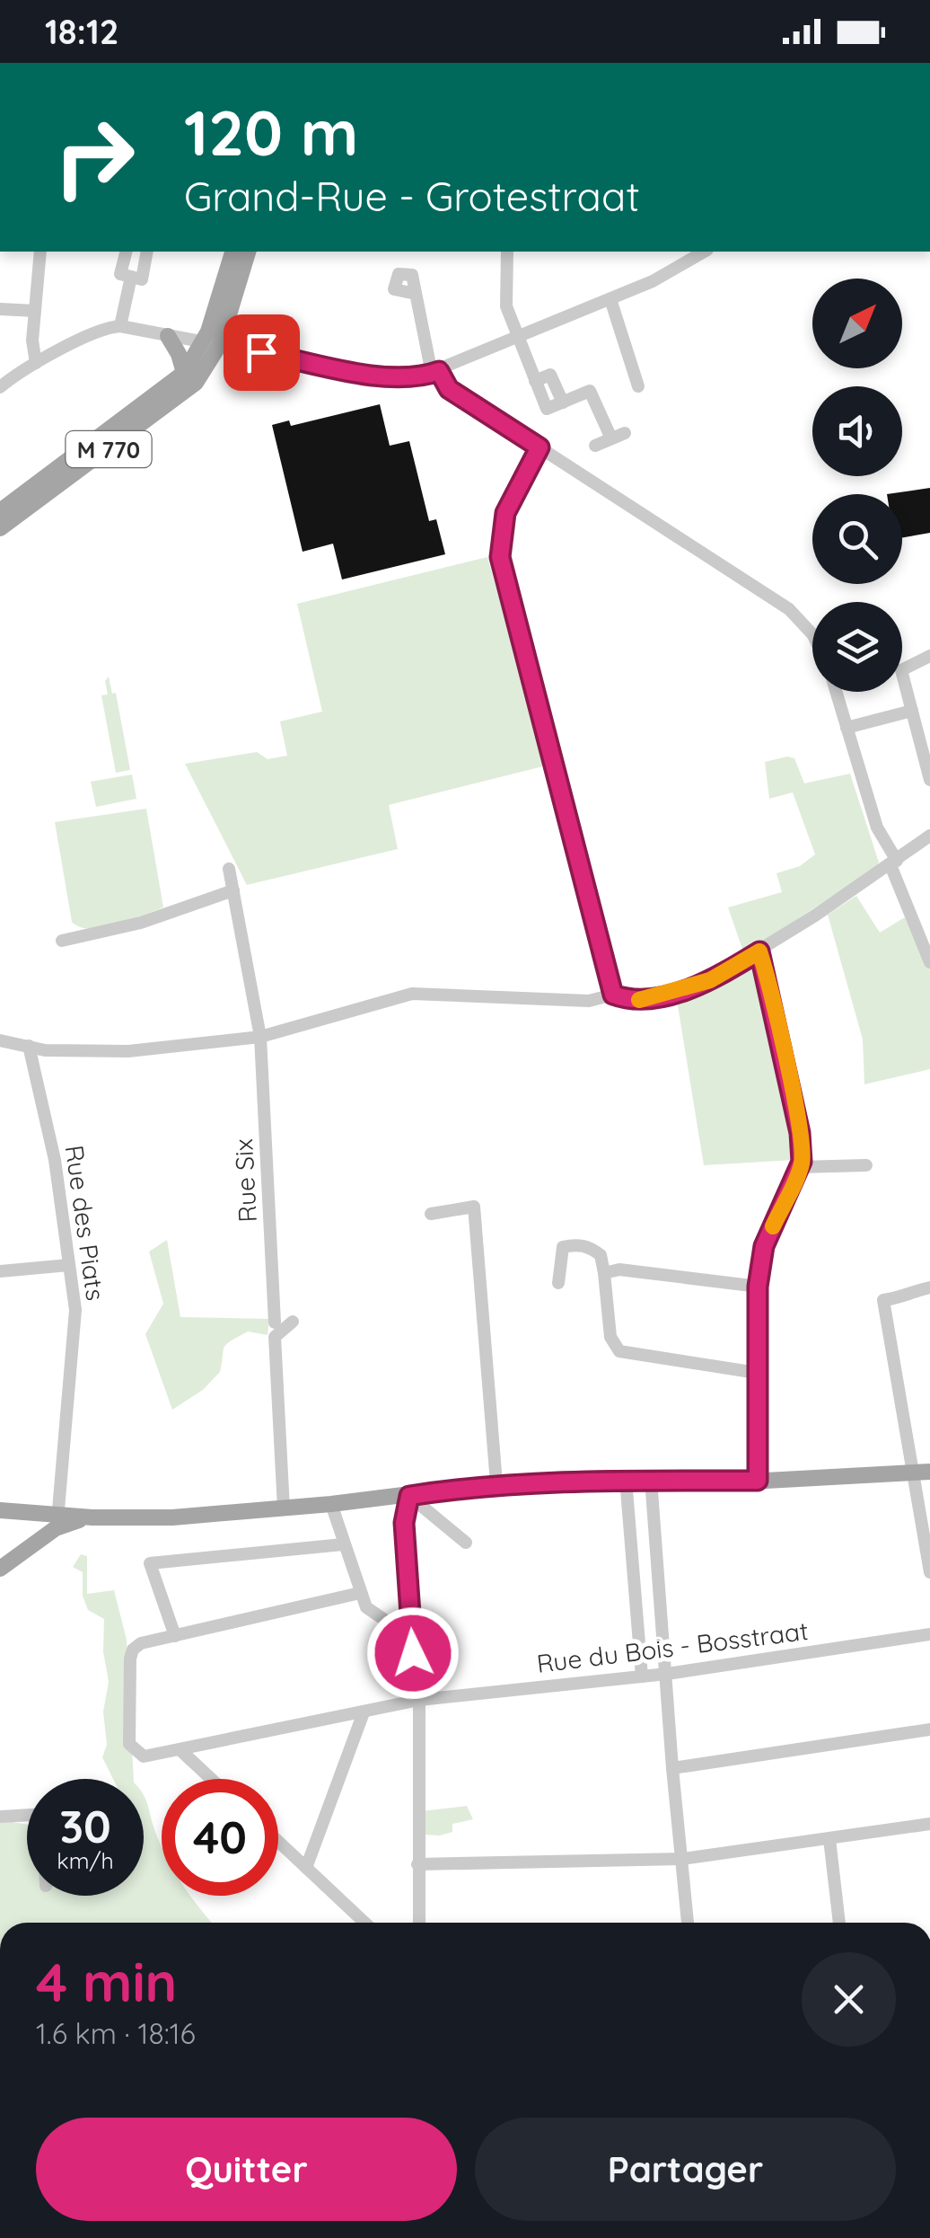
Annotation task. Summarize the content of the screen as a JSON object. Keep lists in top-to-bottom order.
{
  "streets": {
    "main road": ["M 770"],
    "street": ["Rue Six", "Rue des Piats", "Rue du Bois - Bosstraat"]
  },
  "north": "top right",
  "page": {
    "status": "18:12",
    "turn": ["120 m", "Grand-Rue - Grotestraat"],
    "speed": "30 km/h",
    "limit": "40",
    "heading": ["4 min", "1.6 km · 18:16"],
    "buttons": ["Quitter", "Partager"]
  }
}
